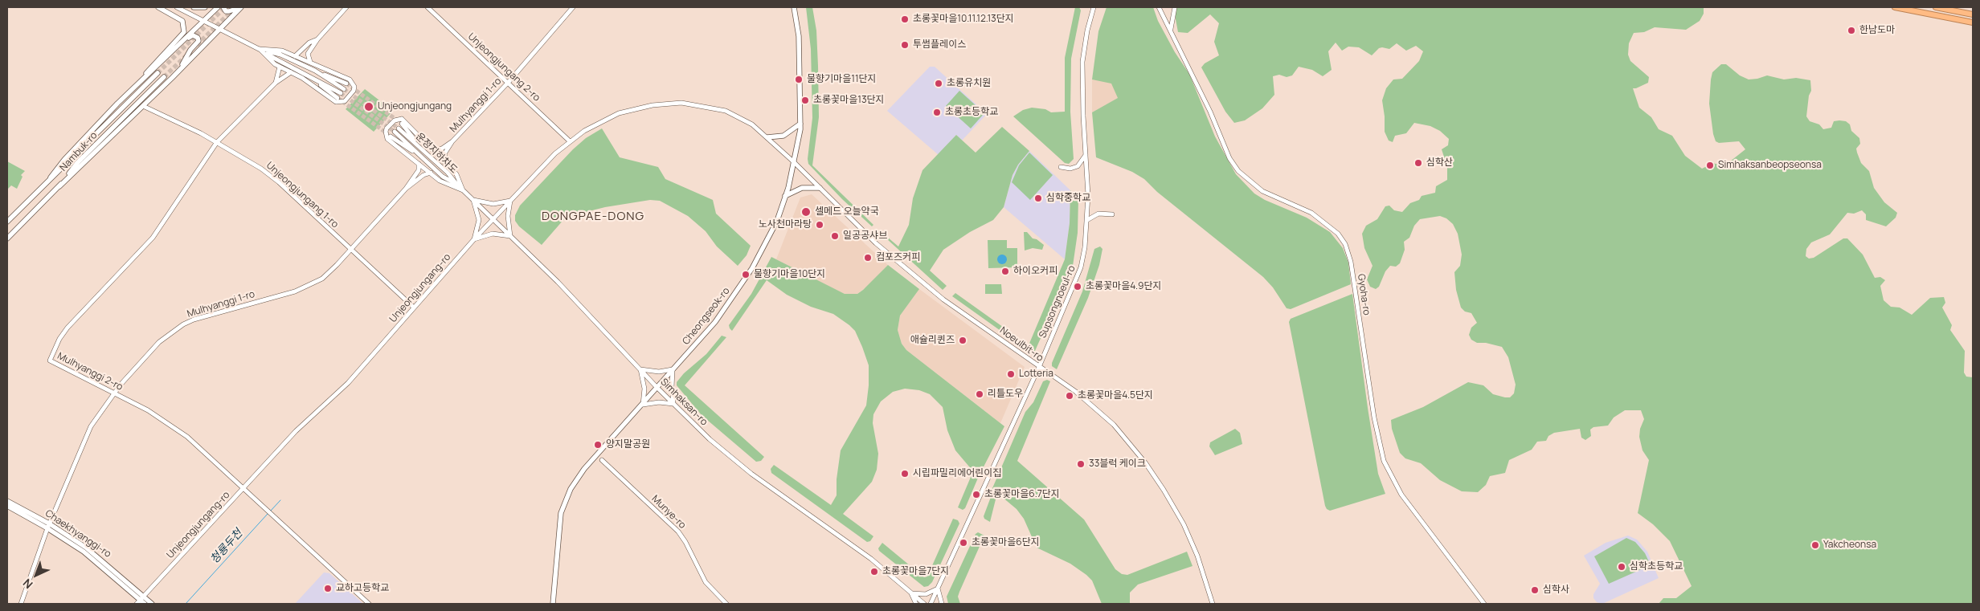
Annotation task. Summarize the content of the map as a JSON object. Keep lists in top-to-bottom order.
{
  "streets": {
    "main road": ["Nambuk-ro", "Cheongseok-ro", "Chaekhyanggi-ro"],
    "street": [
      "Unjeongjungang 2-ro",
      "Mulhyanggi 1-ro",
      "운정지하차도",
      "Unjeongjungang 1-ro",
      "Unjeongjungang-ro",
      "Gyoha-ro",
      "Supsongnoeul-ro",
      "Noeulbit-ro",
      "Mulhyanggi 2-ro",
      "Simhaksan-ro",
      "Munye-ro"
    ]
  },
  "crossings": [
    ["Unjeongjungang 2-ro", "Mulhyanggi 1-ro"],
    ["Unjeongjungang 2-ro", "Unjeongjungang-ro"],
    ["Mulhyanggi 1-ro", "Unjeongjungang 1-ro"],
    ["Mulhyanggi 1-ro", "Mulhyanggi 2-ro"],
    ["Mulhyanggi 1-ro", "Chaekhyanggi-ro"],
    ["운정지하차도", "Simhaksan-ro"],
    ["Unjeongjungang 1-ro", "Unjeongjungang-ro"],
    ["Unjeongjungang 1-ro", "Mulhyanggi 2-ro"],
    ["Unjeongjungang-ro", "Noeulbit-ro"],
    ["Unjeongjungang-ro", "Mulhyanggi 2-ro"],
    ["Unjeongjungang-ro", "Simhaksan-ro"],
    ["Unjeongjungang-ro", "Chaekhyanggi-ro"],
    ["Supsongnoeul-ro", "Noeulbit-ro"],
    ["Cheongseok-ro", "Noeulbit-ro"],
    ["Cheongseok-ro", "Simhaksan-ro"]
  ],
  "districts": ["DONGPAE-DONG"],
  "water": ["청룡두천"],
  "places": [
    "초롱꽃마을10.11.12.13단지",
    "한남도마",
    "투썸플레이스",
    "물향기마을11단지",
    "초롱유치원",
    "초롱꽃마을13단지",
    "Unjeongjungang",
    "초롱초등학교",
    "심학산",
    "Simhaksanbeopseonsa",
    "심학중학교",
    "셀메드 오늘약국",
    "노사천마라탕",
    "일공공샤브",
    "컴포즈커피",
    "하이오커피",
    "물향기마을10단지",
    "초롱꽃마을4.9단지",
    "애슐리퀸즈",
    "Lotteria",
    "리틀도우",
    "초롱꽃마을4.5단지",
    "양지말공원",
    "33블럭 케이크",
    "시립파밀리에어린이집",
    "초롱꽃마을6.7단지",
    "초롱꽃마을6단지",
    "Yakcheonsa",
    "심학초등학교",
    "초롱꽃마을7단지",
    "교하고등학교",
    "심학사"
  ],
  "north": "bottom left"
}
